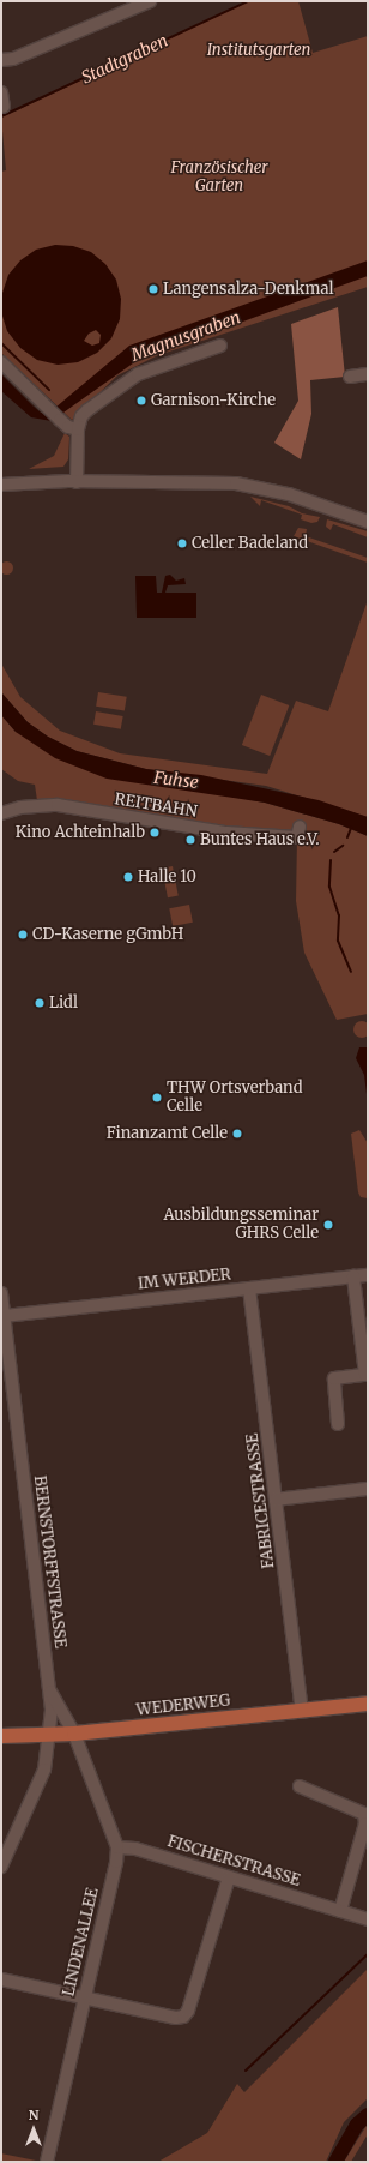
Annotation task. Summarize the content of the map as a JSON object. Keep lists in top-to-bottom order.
{
  "streets": {
    "main road": ["WEDERWEG"],
    "street": [
      "REITBAHN",
      "IM WERDER",
      "FABRICESTRASSE",
      "BERNSTORFFSTRASSE",
      "FISCHERSTRASSE",
      "LINDENALLEE"
    ]
  },
  "crossings": [
    ["IM WERDER", "FABRICESTRASSE"],
    ["IM WERDER", "BERNSTORFFSTRASSE"],
    ["FABRICESTRASSE", "WEDERWEG"],
    ["BERNSTORFFSTRASSE", "WEDERWEG"],
    ["BERNSTORFFSTRASSE", "LINDENALLEE"],
    ["WEDERWEG", "LINDENALLEE"],
    ["FISCHERSTRASSE", "LINDENALLEE"]
  ],
  "water": ["Stadtgraben", "Magnusgraben", "Fuhse"],
  "parks": ["Institutsgarten", "Französischer Garten"],
  "places": [
    "Langensalza-Denkmal",
    "Garnison-Kirche",
    "Celler Badeland",
    "Kino Achteinhalb",
    "Buntes Haus e.V.",
    "Halle 10",
    "CD-Kaserne gGmbH",
    "Lidl",
    "THW Ortsverband Celle",
    "Finanzamt Celle",
    "Ausbildungsseminar GHRS Celle"
  ],
  "north": "top"
}
